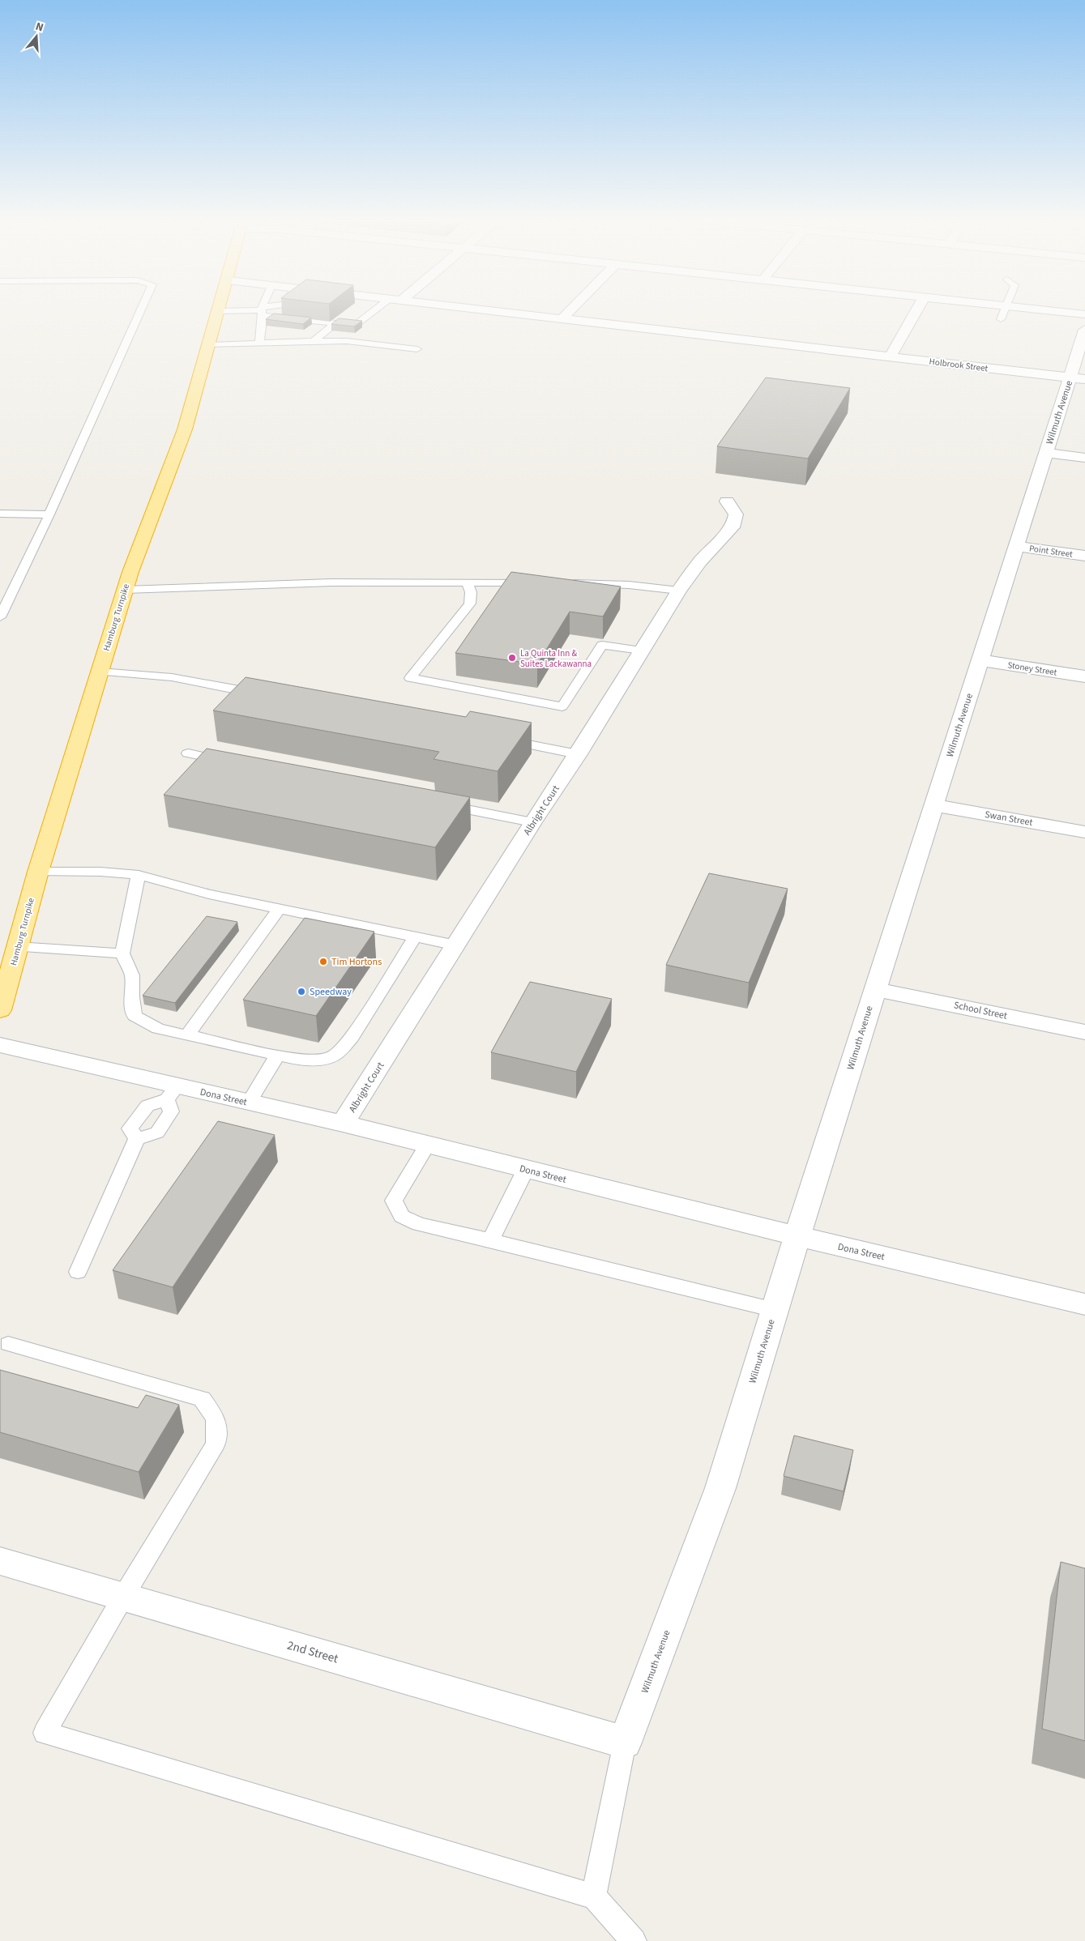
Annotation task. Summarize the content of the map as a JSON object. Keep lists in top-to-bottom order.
{
  "streets": {
    "highway": ["Hamburg Turnpike"],
    "street": [
      "Holbrook Street",
      "Wilmuth Avenue",
      "Point Street",
      "Stoney Street",
      "Albright Court",
      "Swan Street",
      "School Street",
      "Dona Street",
      "2nd Street"
    ]
  },
  "crossings": [
    ["Holbrook Street", "Wilmuth Avenue"],
    ["Wilmuth Avenue", "Point Street"],
    ["Wilmuth Avenue", "Stoney Street"],
    ["Wilmuth Avenue", "Swan Street"],
    ["Wilmuth Avenue", "School Street"],
    ["Wilmuth Avenue", "Dona Street"],
    ["Wilmuth Avenue", "2nd Street"],
    ["Albright Court", "Dona Street"]
  ],
  "places": ["La Quinta Inn & Suites Lackawanna", "Tim Hortons", "Speedway"],
  "north": "top"
}
